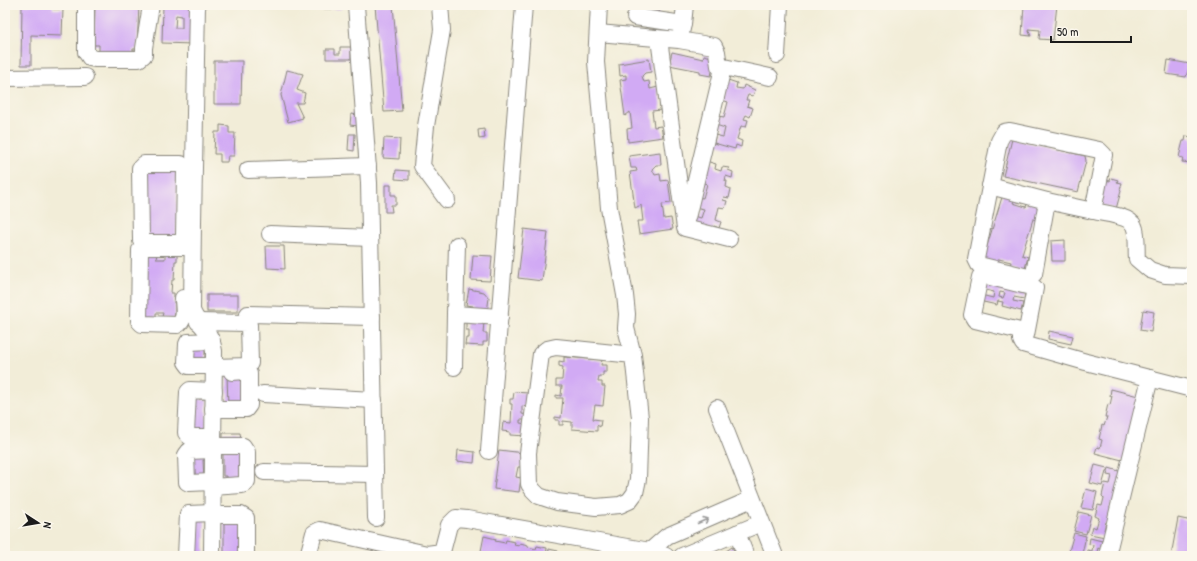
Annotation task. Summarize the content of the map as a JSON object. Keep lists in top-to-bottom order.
{
  "scale_bar": "50 m",
  "north": "right"
}
